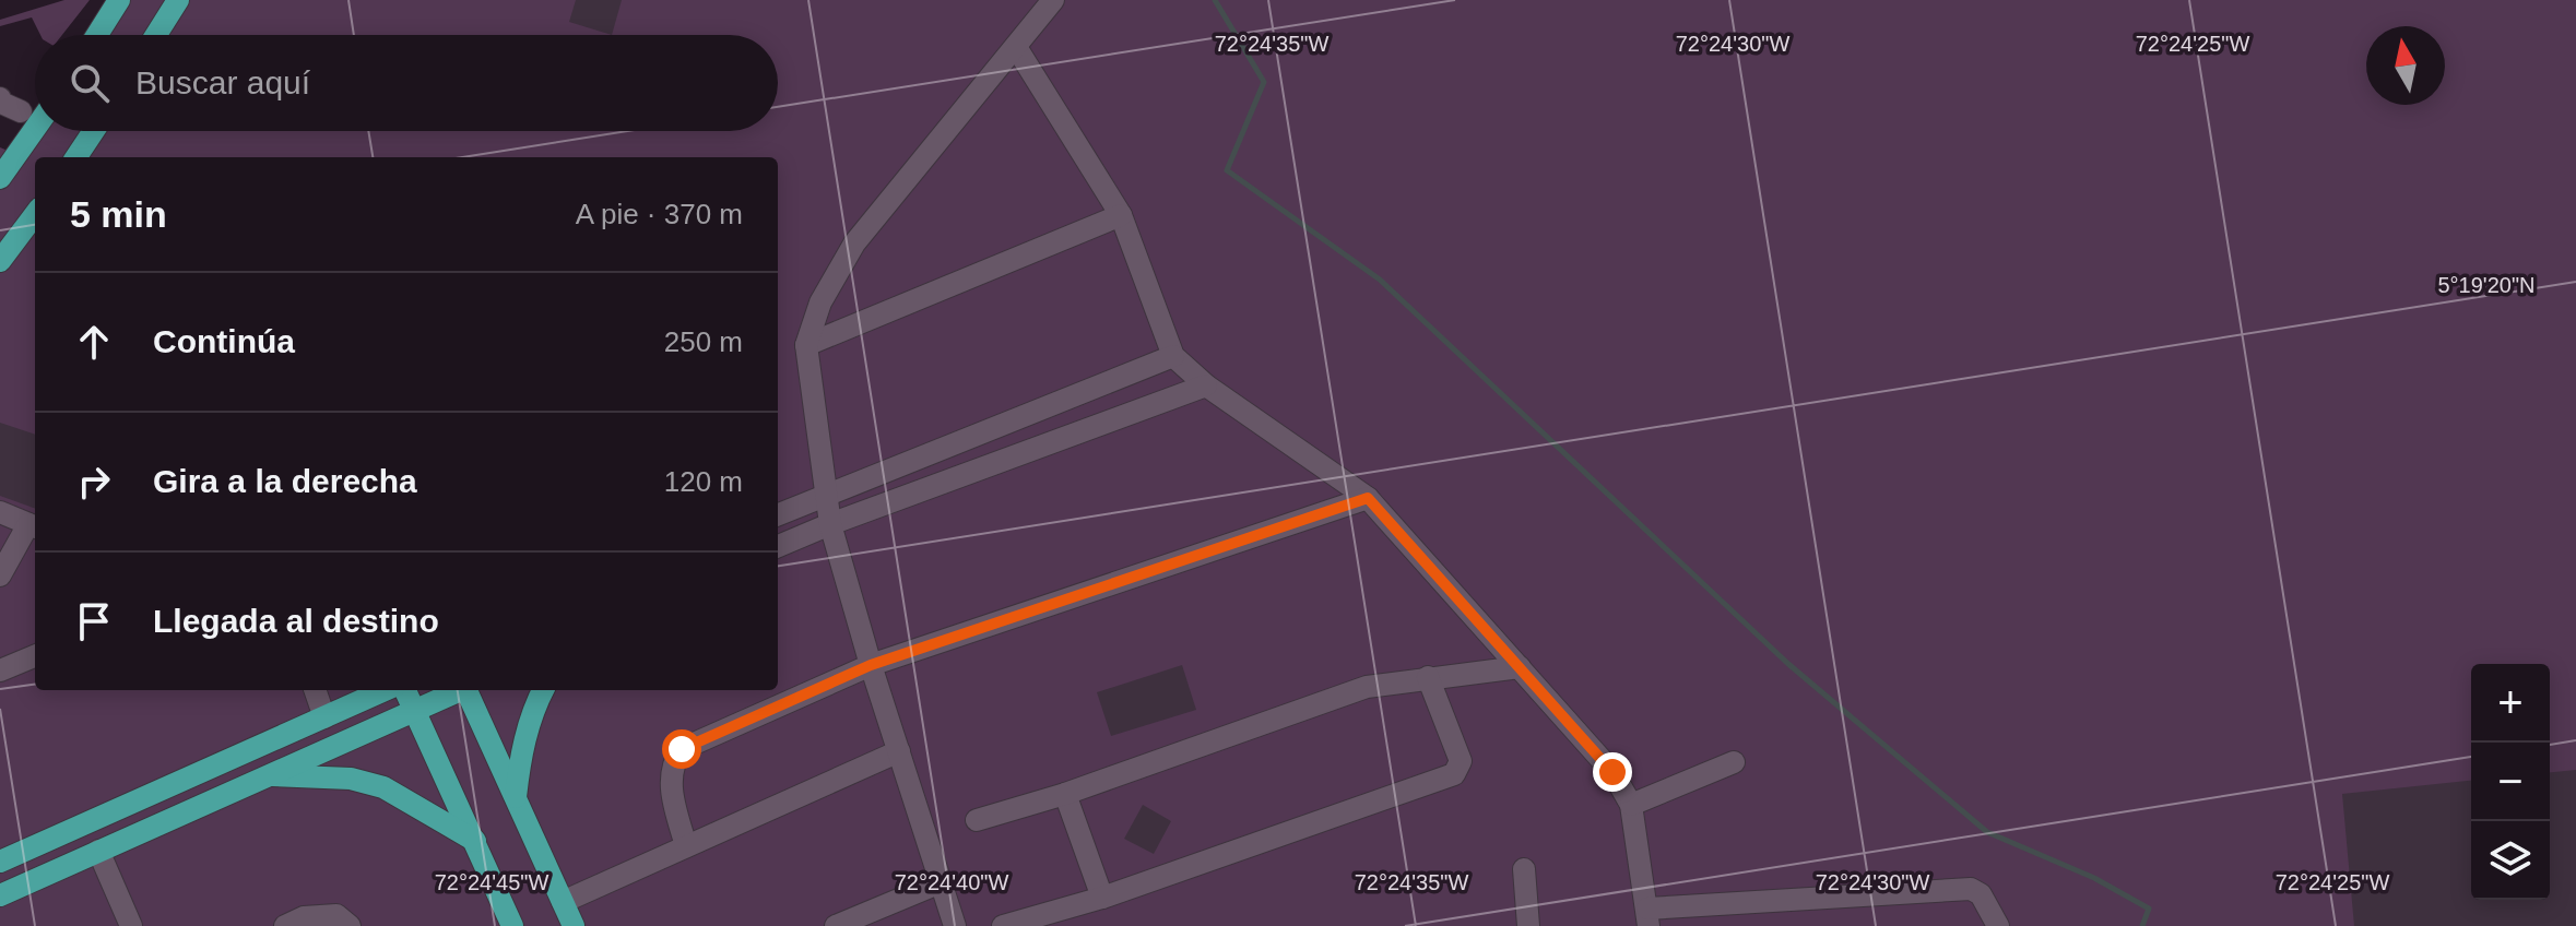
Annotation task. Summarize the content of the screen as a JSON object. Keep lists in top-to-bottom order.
{
  "north": "top",
  "page": {
    "search": "Buscar aquí",
    "heading": ["5 min", "A pie · 370 m"],
    "list": [
      ["Continúa", "250 m"],
      ["Gira a la derecha", "120 m"],
      "Llegada al destino"
    ],
    "map_buttons": ["+", "−"]
  },
  "coordinates": [
    "72°24'35\"W",
    "72°24'30\"W",
    "72°24'25\"W",
    "5°19'20\"N",
    "72°24'45\"W",
    "72°24'40\"W"
  ]
}
